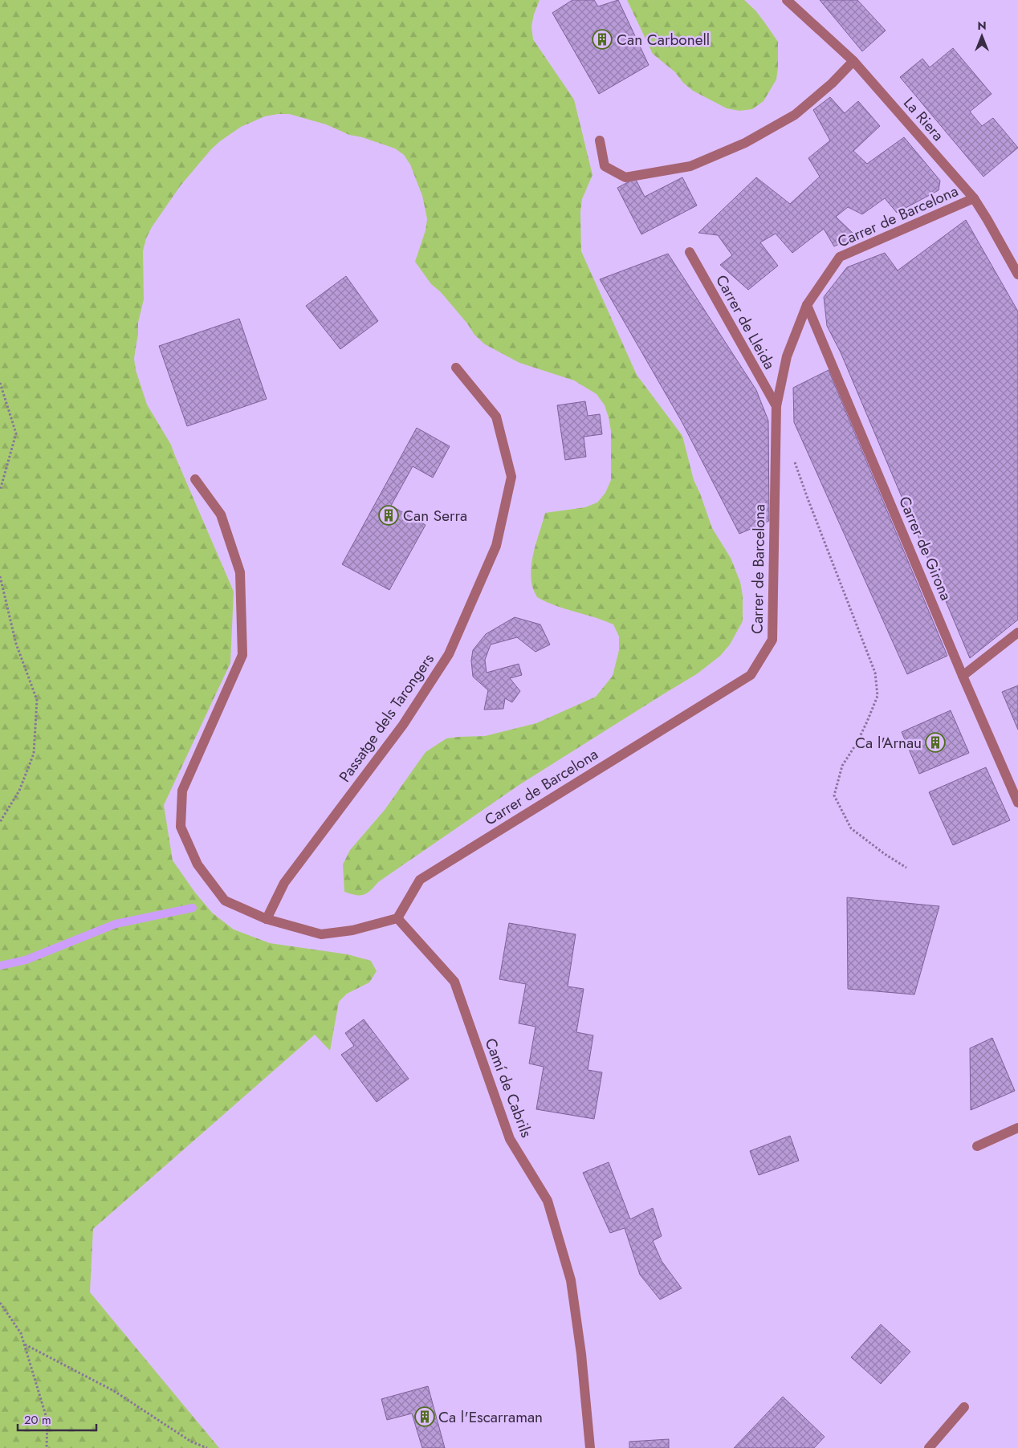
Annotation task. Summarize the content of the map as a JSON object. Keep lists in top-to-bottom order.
{
  "streets": {
    "street": [
      "La Riera",
      "Carrer de Barcelona",
      "Carrer de Lleida",
      "Carrer de Girona",
      "Passatge dels Tarongers",
      "Camí de Cabrils"
    ]
  },
  "crossings": [
    ["La Riera", "Carrer de Barcelona"],
    ["Carrer de Barcelona", "Carrer de Lleida"],
    ["Carrer de Barcelona", "Carrer de Girona"],
    ["Carrer de Barcelona", "Camí de Cabrils"]
  ],
  "places": {
    "building": [
      "Can Carbonell",
      "Can Serra",
      "Ca l'Arnau",
      "Ca l'Escarraman"
    ]
  },
  "scale_bar": "20 m",
  "north": "top"
}
